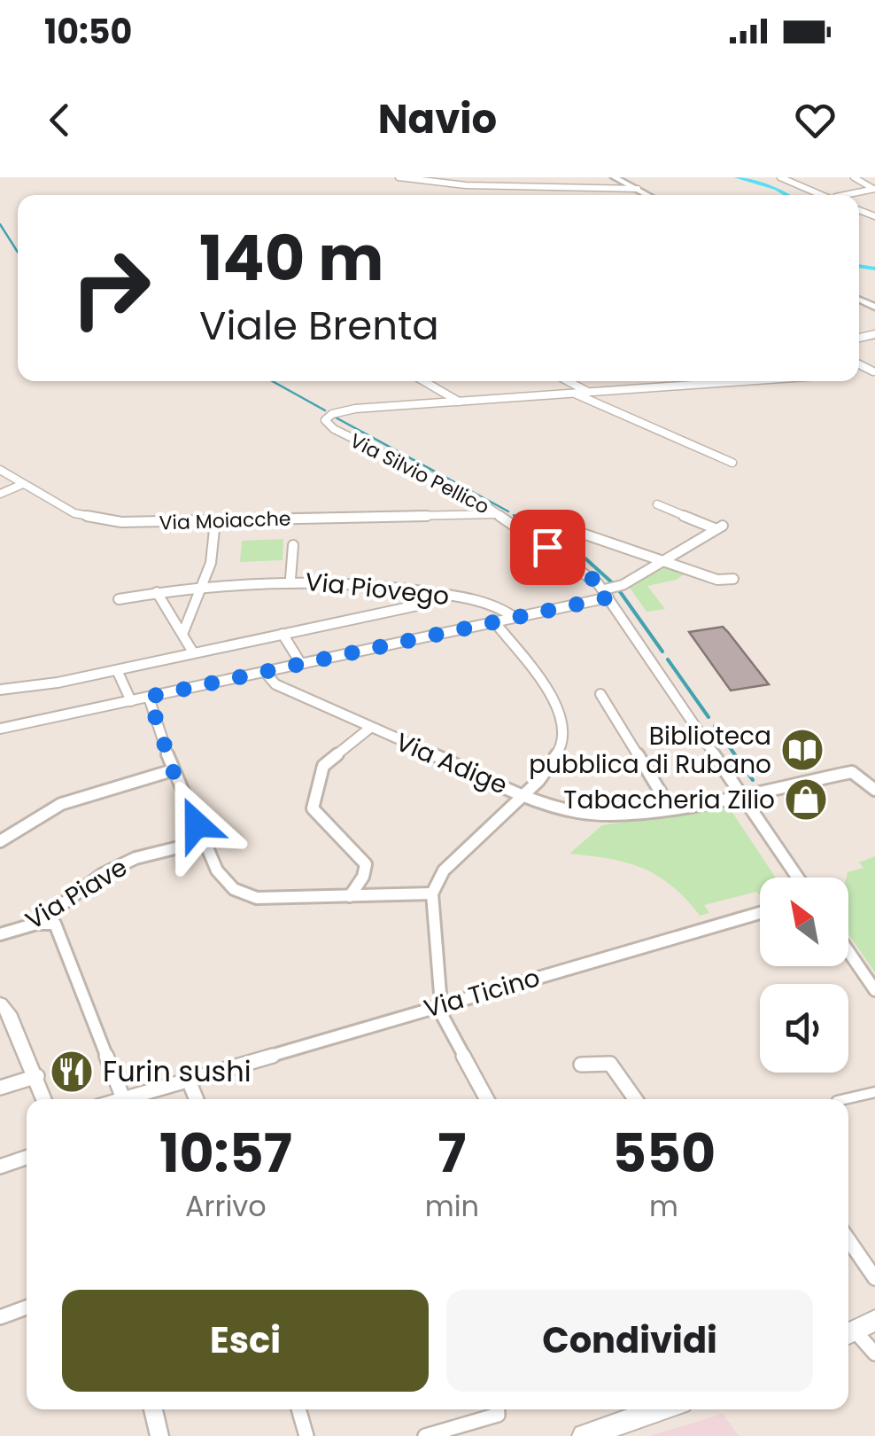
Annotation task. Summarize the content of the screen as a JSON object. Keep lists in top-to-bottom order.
{
  "streets": {
    "street": [
      "Via Silvio Pellico",
      "Via Moiacche",
      "Via Piovego",
      "Via Adige",
      "Via Piave",
      "Via Ticino"
    ]
  },
  "crossings": [
    ["Via Silvio Pellico", "Via Moiacche"]
  ],
  "places": {
    "library": ["Biblioteca pubblica di Rubano"],
    "shop": ["Tabaccheria Zilio"],
    "restaurant": ["Furin sushi"]
  },
  "north": "top left",
  "page": {
    "status": "10:50",
    "header": "Navio",
    "turn": ["140 m", "Viale Brenta"],
    "eta": [
      "10:57",
      "Arrivo",
      "7",
      "min",
      "550",
      "m"
    ],
    "buttons": ["Esci", "Condividi"]
  }
}
